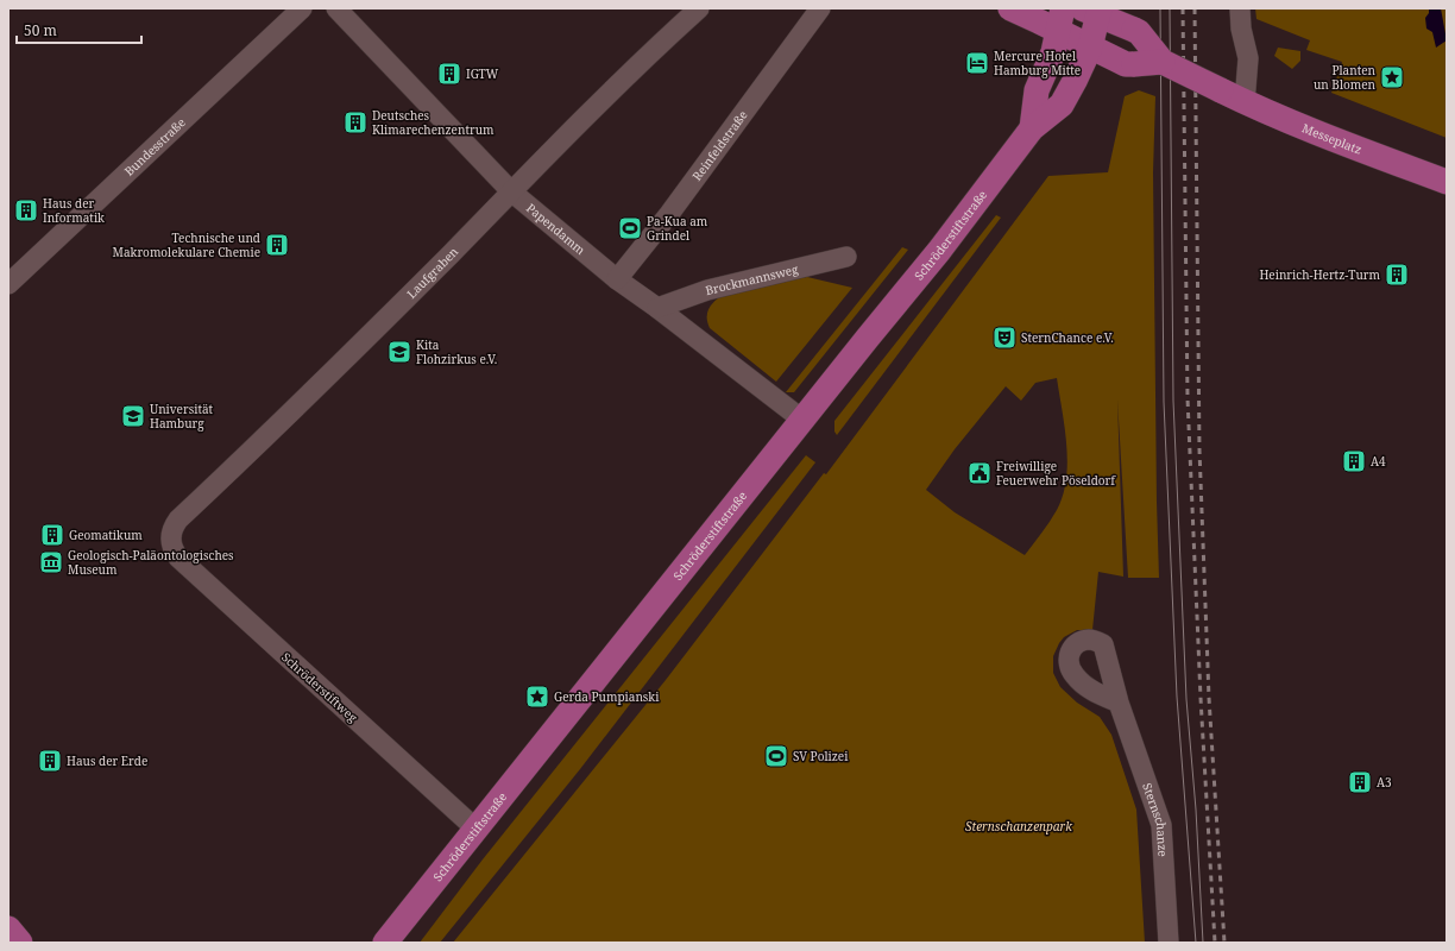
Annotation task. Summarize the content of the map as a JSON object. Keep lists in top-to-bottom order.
{
  "streets": {
    "main road": ["Messeplatz", "Schröderstiftstraße"],
    "street": [
      "Reinfeldstraße",
      "Bundesstraße",
      "Papendamm",
      "Laufgraben",
      "Brockmannsweg",
      "Schröderstiftweg",
      "Sternschanze"
    ]
  },
  "crossings": [
    ["Reinfeldstraße", "Papendamm"],
    ["Papendamm", "Schröderstiftstraße"],
    ["Papendamm", "Laufgraben"],
    ["Papendamm", "Brockmannsweg"],
    ["Schröderstiftstraße", "Schröderstiftweg"],
    ["Laufgraben", "Schröderstiftweg"]
  ],
  "parks": ["Sternschanzenpark"],
  "places": {
    "hotel": ["Mercure Hotel Hamburg Mitte"],
    "building": [
      "IGTW",
      "Deutsches Klimarechenzentrum",
      "Haus der Informatik",
      "Technische und Makromolekulare Chemie",
      "Heinrich-Hertz-Turm",
      "A4",
      "Geomatikum",
      "Haus der Erde",
      "A3"
    ],
    "place": ["Planten un Blomen", "Gerda Pumpianski"],
    "sports": ["Pa-Kua am Grindel", "SV Polizei"],
    "theatre": ["SternChance e.V."],
    "school or university": ["Kita Flohzirkus e.V.", "Universität Hamburg"],
    "public building": ["Freiwillige Feuerwehr Pöseldorf"],
    "museum": ["Geologisch-Paläontologisches Museum"]
  },
  "scale_bar": "50 m"
}
